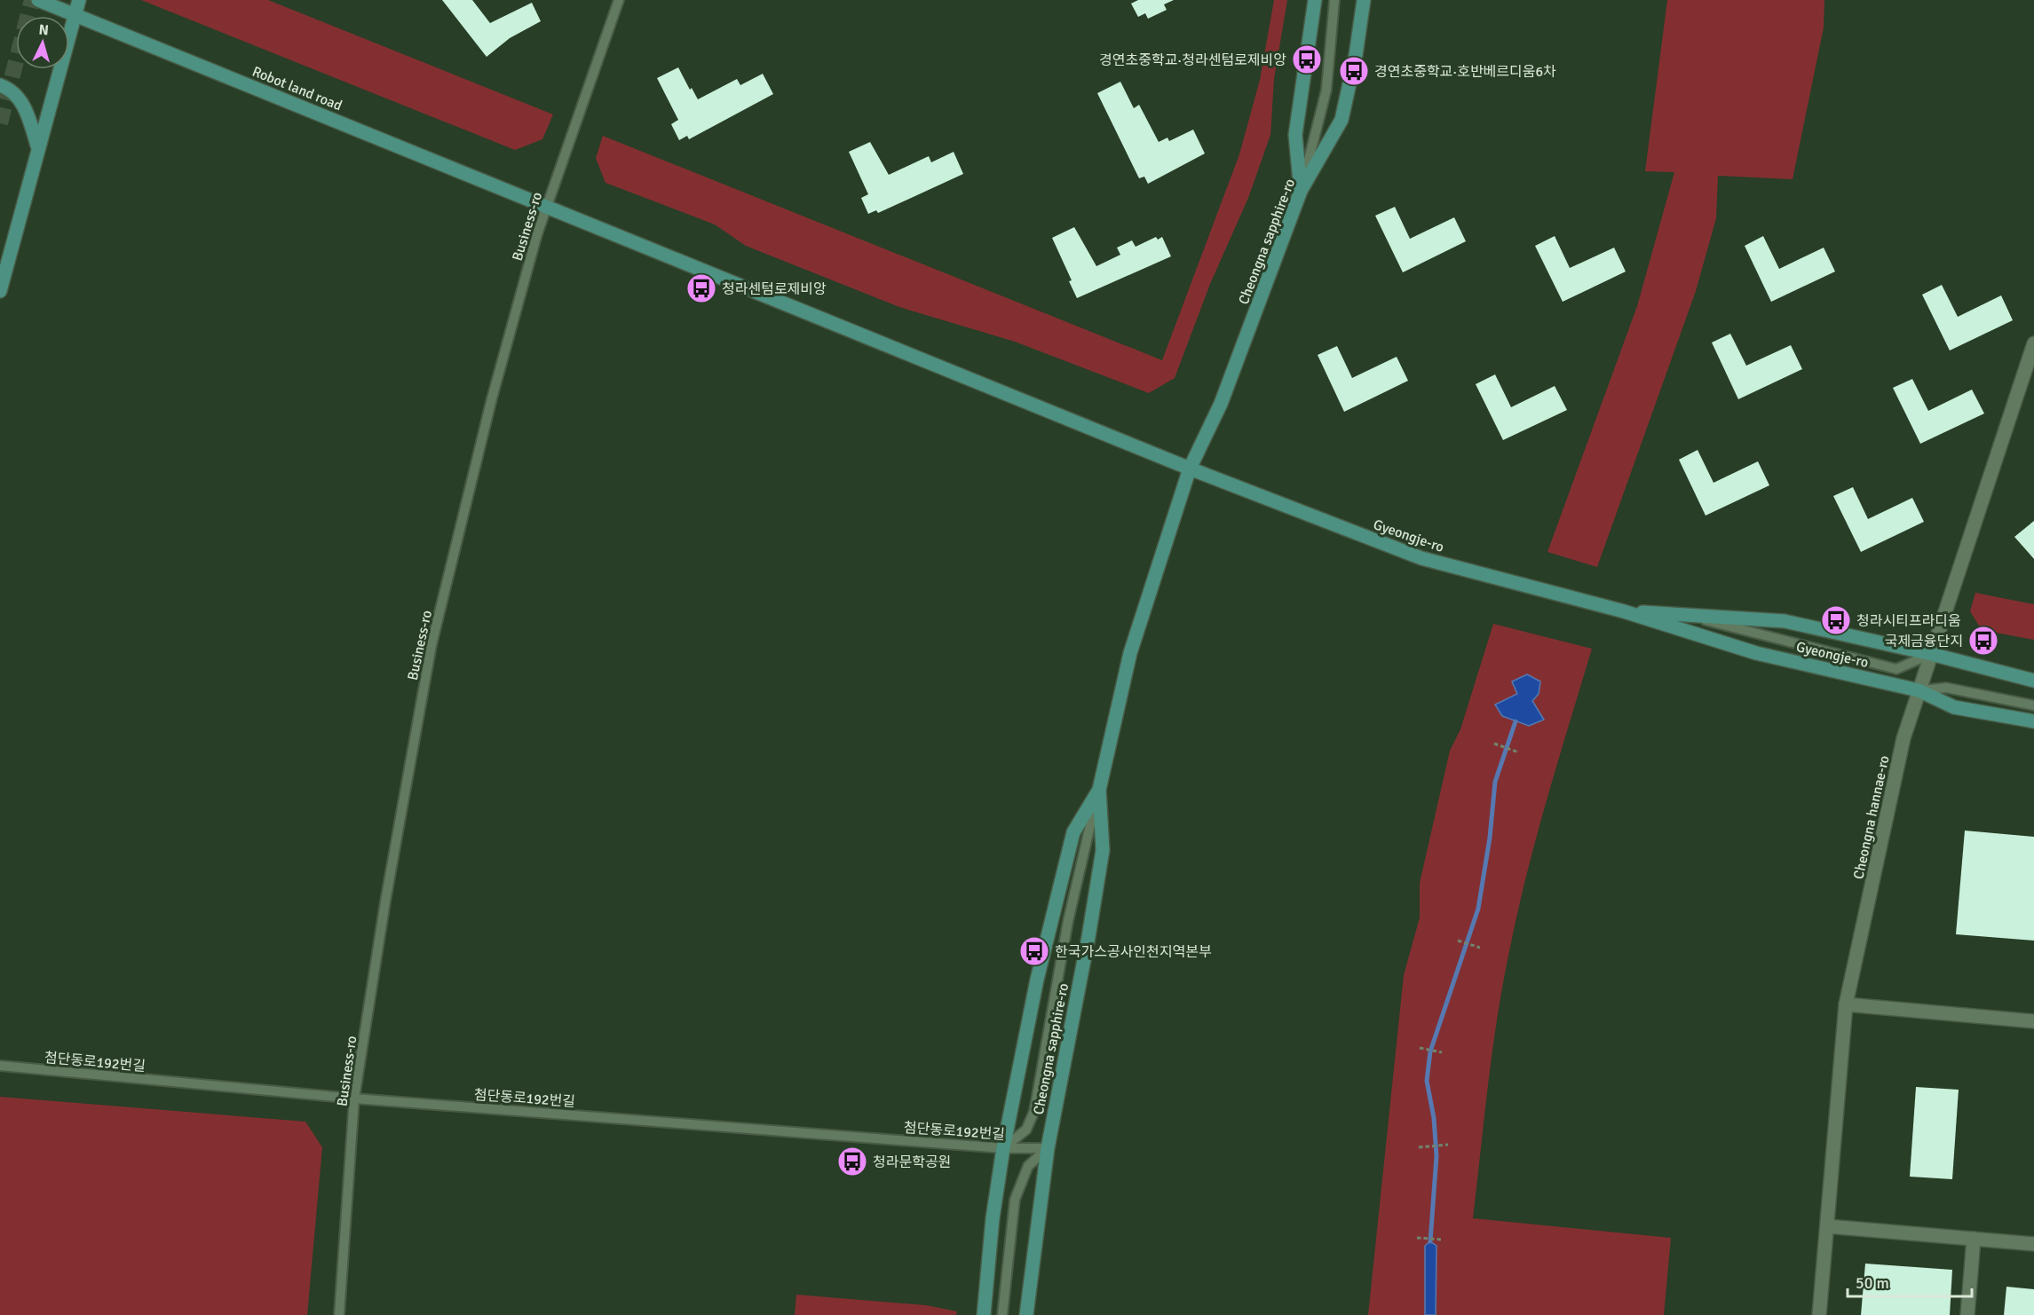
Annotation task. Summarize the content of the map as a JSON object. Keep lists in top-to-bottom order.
{
  "streets": {
    "main road": ["Robot land road", "Cheongna sapphire-ro", "Gyeongje-ro"],
    "street": ["Cheongna hannae-ro"],
    "lane": ["Business-ro", "첨단동로192번길"]
  },
  "crossings": [
    ["Robot land road", "Business-ro"],
    ["Robot land road", "Cheongna sapphire-ro"],
    ["Robot land road", "Gyeongje-ro"],
    ["Business-ro", "첨단동로192번길"],
    ["Cheongna sapphire-ro", "Gyeongje-ro"],
    ["Cheongna sapphire-ro", "첨단동로192번길"],
    ["Gyeongje-ro", "Cheongna hannae-ro"]
  ],
  "places": {
    "bus stop": [
      "경연초중학교·청라센텀로제비앙",
      "경연초중학교·호반베르디움6차",
      "청라센텀로제비앙",
      "청라시티프라디움",
      "국제금융단지",
      "한국가스공사인천지역본부",
      "청라문학공원"
    ]
  },
  "scale_bar": "50 m",
  "north": "top"
}
